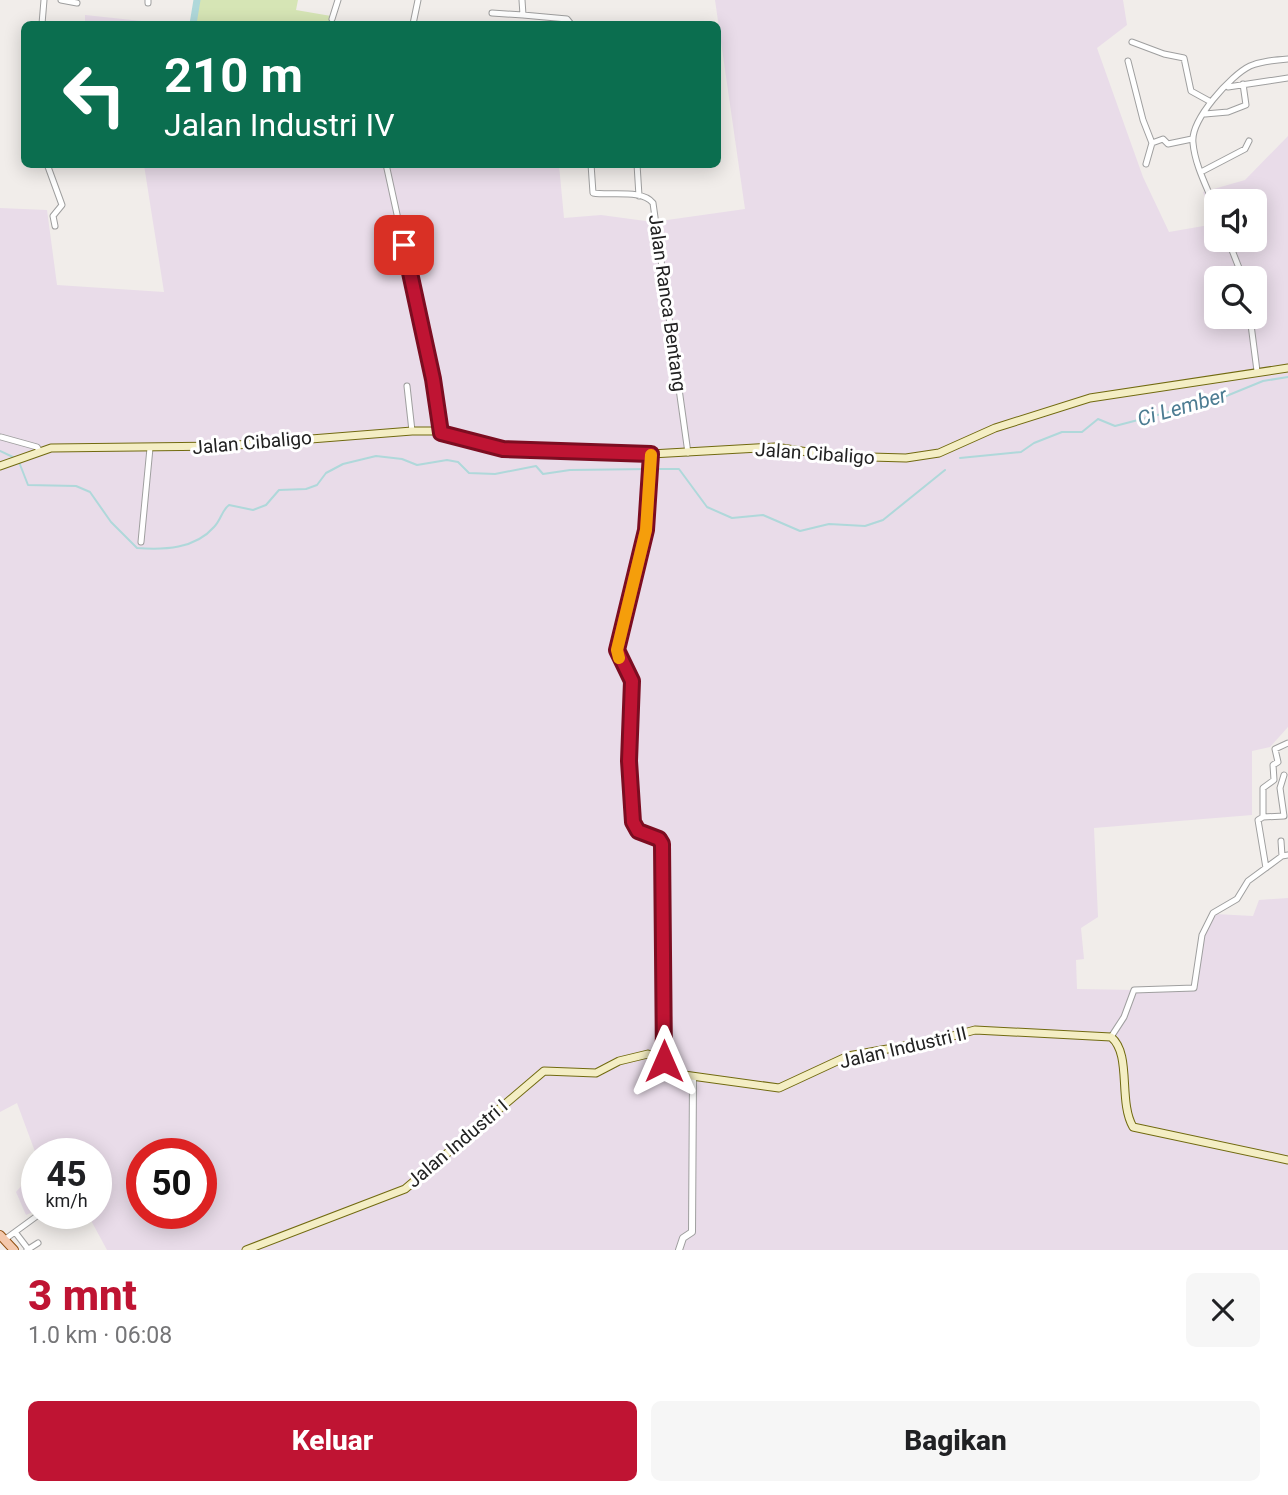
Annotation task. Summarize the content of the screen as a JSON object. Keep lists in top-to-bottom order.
{
  "streets": {
    "main road": ["Jalan Cibaligo", "Jalan Industri II", "Jalan Industri I"],
    "street": ["Jalan Ranca Bentang"]
  },
  "crossings": [
    ["Jalan Ranca Bentang", "Jalan Cibaligo"],
    ["Jalan Industri II", "Jalan Industri I"]
  ],
  "water": ["Ci Lember"],
  "page": {
    "turn": ["210 m", "Jalan Industri IV"],
    "speed": "45 km/h",
    "limit": "50",
    "heading": ["3 mnt", "1.0 km · 06:08"],
    "buttons": ["Keluar", "Bagikan"]
  }
}
